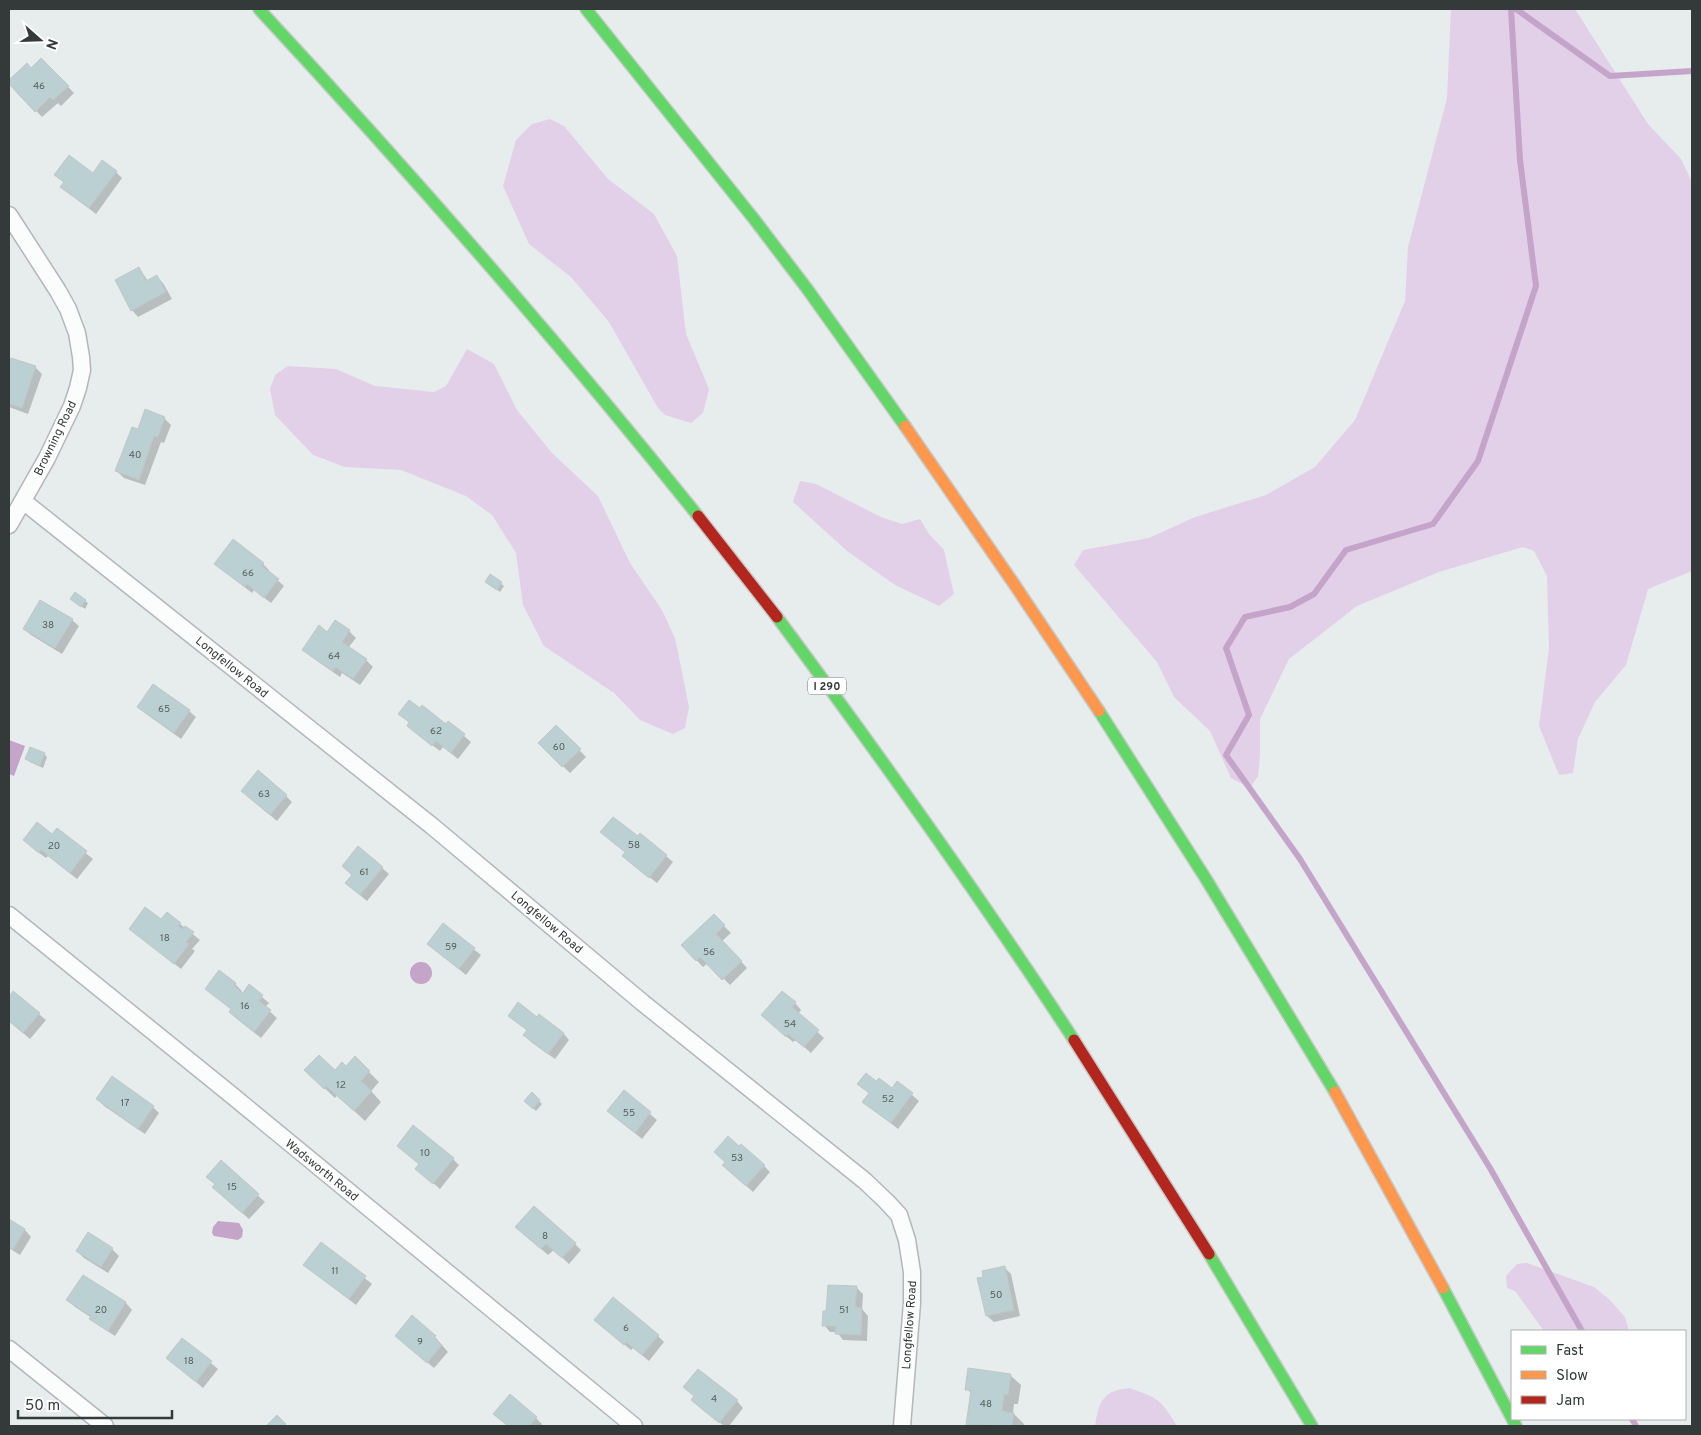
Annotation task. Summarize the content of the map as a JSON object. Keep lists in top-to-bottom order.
{
  "streets": {
    "highway": ["I 290"],
    "street": ["Browning Road", "Longfellow Road", "Wadsworth Road"]
  },
  "crossings": [
    ["Browning Road", "Longfellow Road"]
  ],
  "house_numbers": [
    "46",
    "40",
    "66",
    "38",
    "64",
    "65",
    "62",
    "60",
    "63",
    "58",
    "20",
    "61",
    "18",
    "59",
    "56",
    "16",
    "54",
    "12",
    "52",
    "17",
    "55",
    "10",
    "53",
    "15",
    "8",
    "11",
    "50",
    "20",
    "51",
    "6",
    "9",
    "18",
    "4",
    "48"
  ],
  "legend": ["Fast", "Slow", "Jam"],
  "scale_bar": "50 m",
  "north": "right"
}
